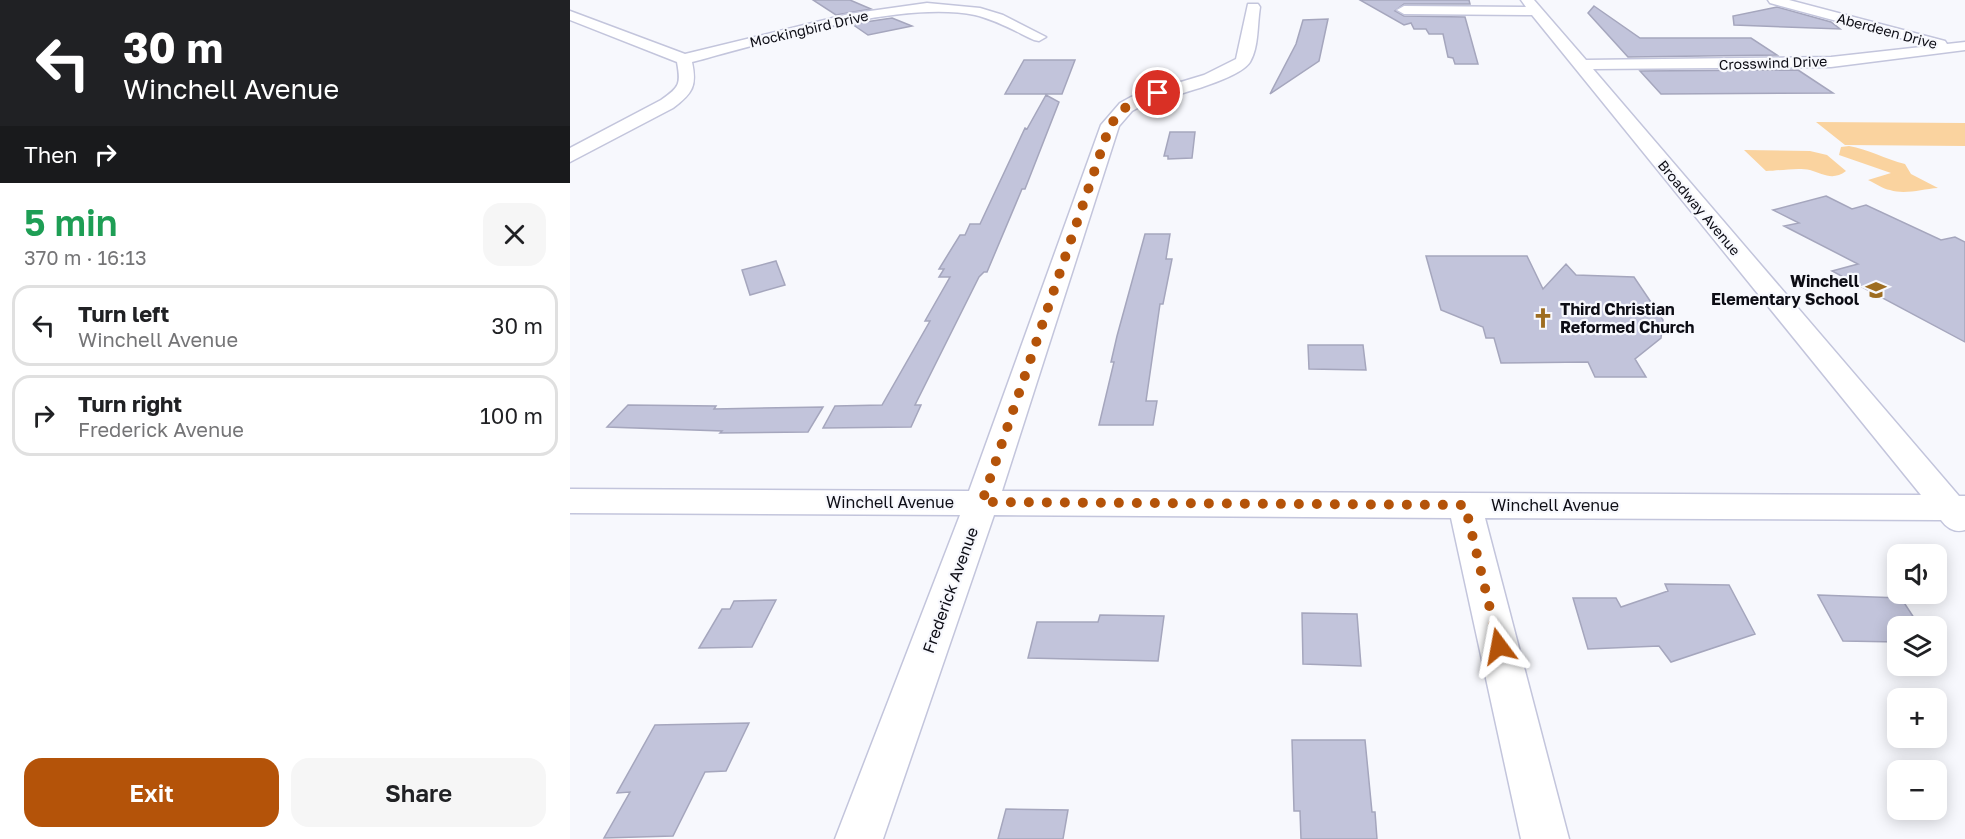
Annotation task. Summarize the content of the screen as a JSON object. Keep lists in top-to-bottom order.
{
  "streets": {
    "street": [
      "Mockingbird Drive",
      "Aberdeen Drive",
      "Crosswind Drive",
      "Broadway Avenue",
      "Winchell Avenue",
      "Frederick Avenue"
    ]
  },
  "crossings": [
    ["Aberdeen Drive", "Crosswind Drive"],
    ["Crosswind Drive", "Broadway Avenue"],
    ["Broadway Avenue", "Winchell Avenue"],
    ["Winchell Avenue", "Frederick Avenue"]
  ],
  "places": {
    "school or university": ["Winchell Elementary School"],
    "church": ["Third Christian Reformed Church"]
  },
  "page": {
    "turn": ["30 m", "Winchell Avenue"],
    "then": "Then",
    "heading": ["5 min", "370 m · 16:13"],
    "list": [
      {
        "name": "Turn left",
        "note": "Winchell Avenue",
        "value": "30 m"
      },
      {
        "name": "Turn right",
        "note": "Frederick Avenue",
        "value": "100 m"
      }
    ],
    "map_buttons": ["+", "−"],
    "buttons": ["Exit", "Share"]
  }
}
